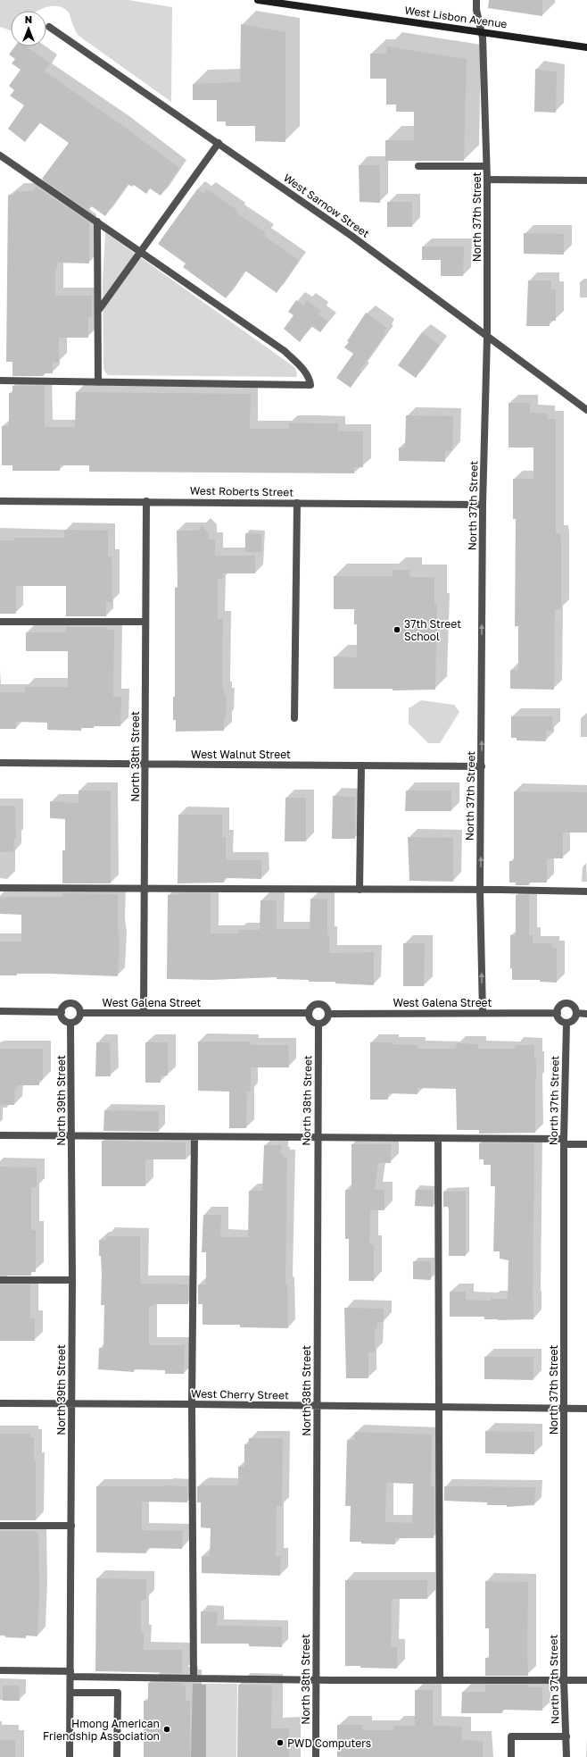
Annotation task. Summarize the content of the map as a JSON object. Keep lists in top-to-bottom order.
{
  "streets": {
    "main road": ["West Lisbon Avenue"],
    "street": [
      "West Sarnow Street",
      "North 37th Street",
      "West Roberts Street",
      "West Walnut Street",
      "North 38th Street",
      "West Galena Street",
      "North 39th Street",
      "West Cherry Street"
    ]
  },
  "crossings": [
    ["West Lisbon Avenue", "North 37th Street"],
    ["West Sarnow Street", "North 37th Street"],
    ["North 37th Street", "West Roberts Street"],
    ["North 37th Street", "West Walnut Street"],
    ["North 37th Street", "West Galena Street"],
    ["North 37th Street", "West Cherry Street"],
    ["West Roberts Street", "North 38th Street"],
    ["West Walnut Street", "North 38th Street"],
    ["North 38th Street", "West Galena Street"],
    ["North 38th Street", "West Cherry Street"],
    ["West Galena Street", "North 39th Street"],
    ["North 39th Street", "West Cherry Street"]
  ],
  "places": ["37th Street School", "Hmong American Friendship Association", "PWD Computers"],
  "north": "top"
}
